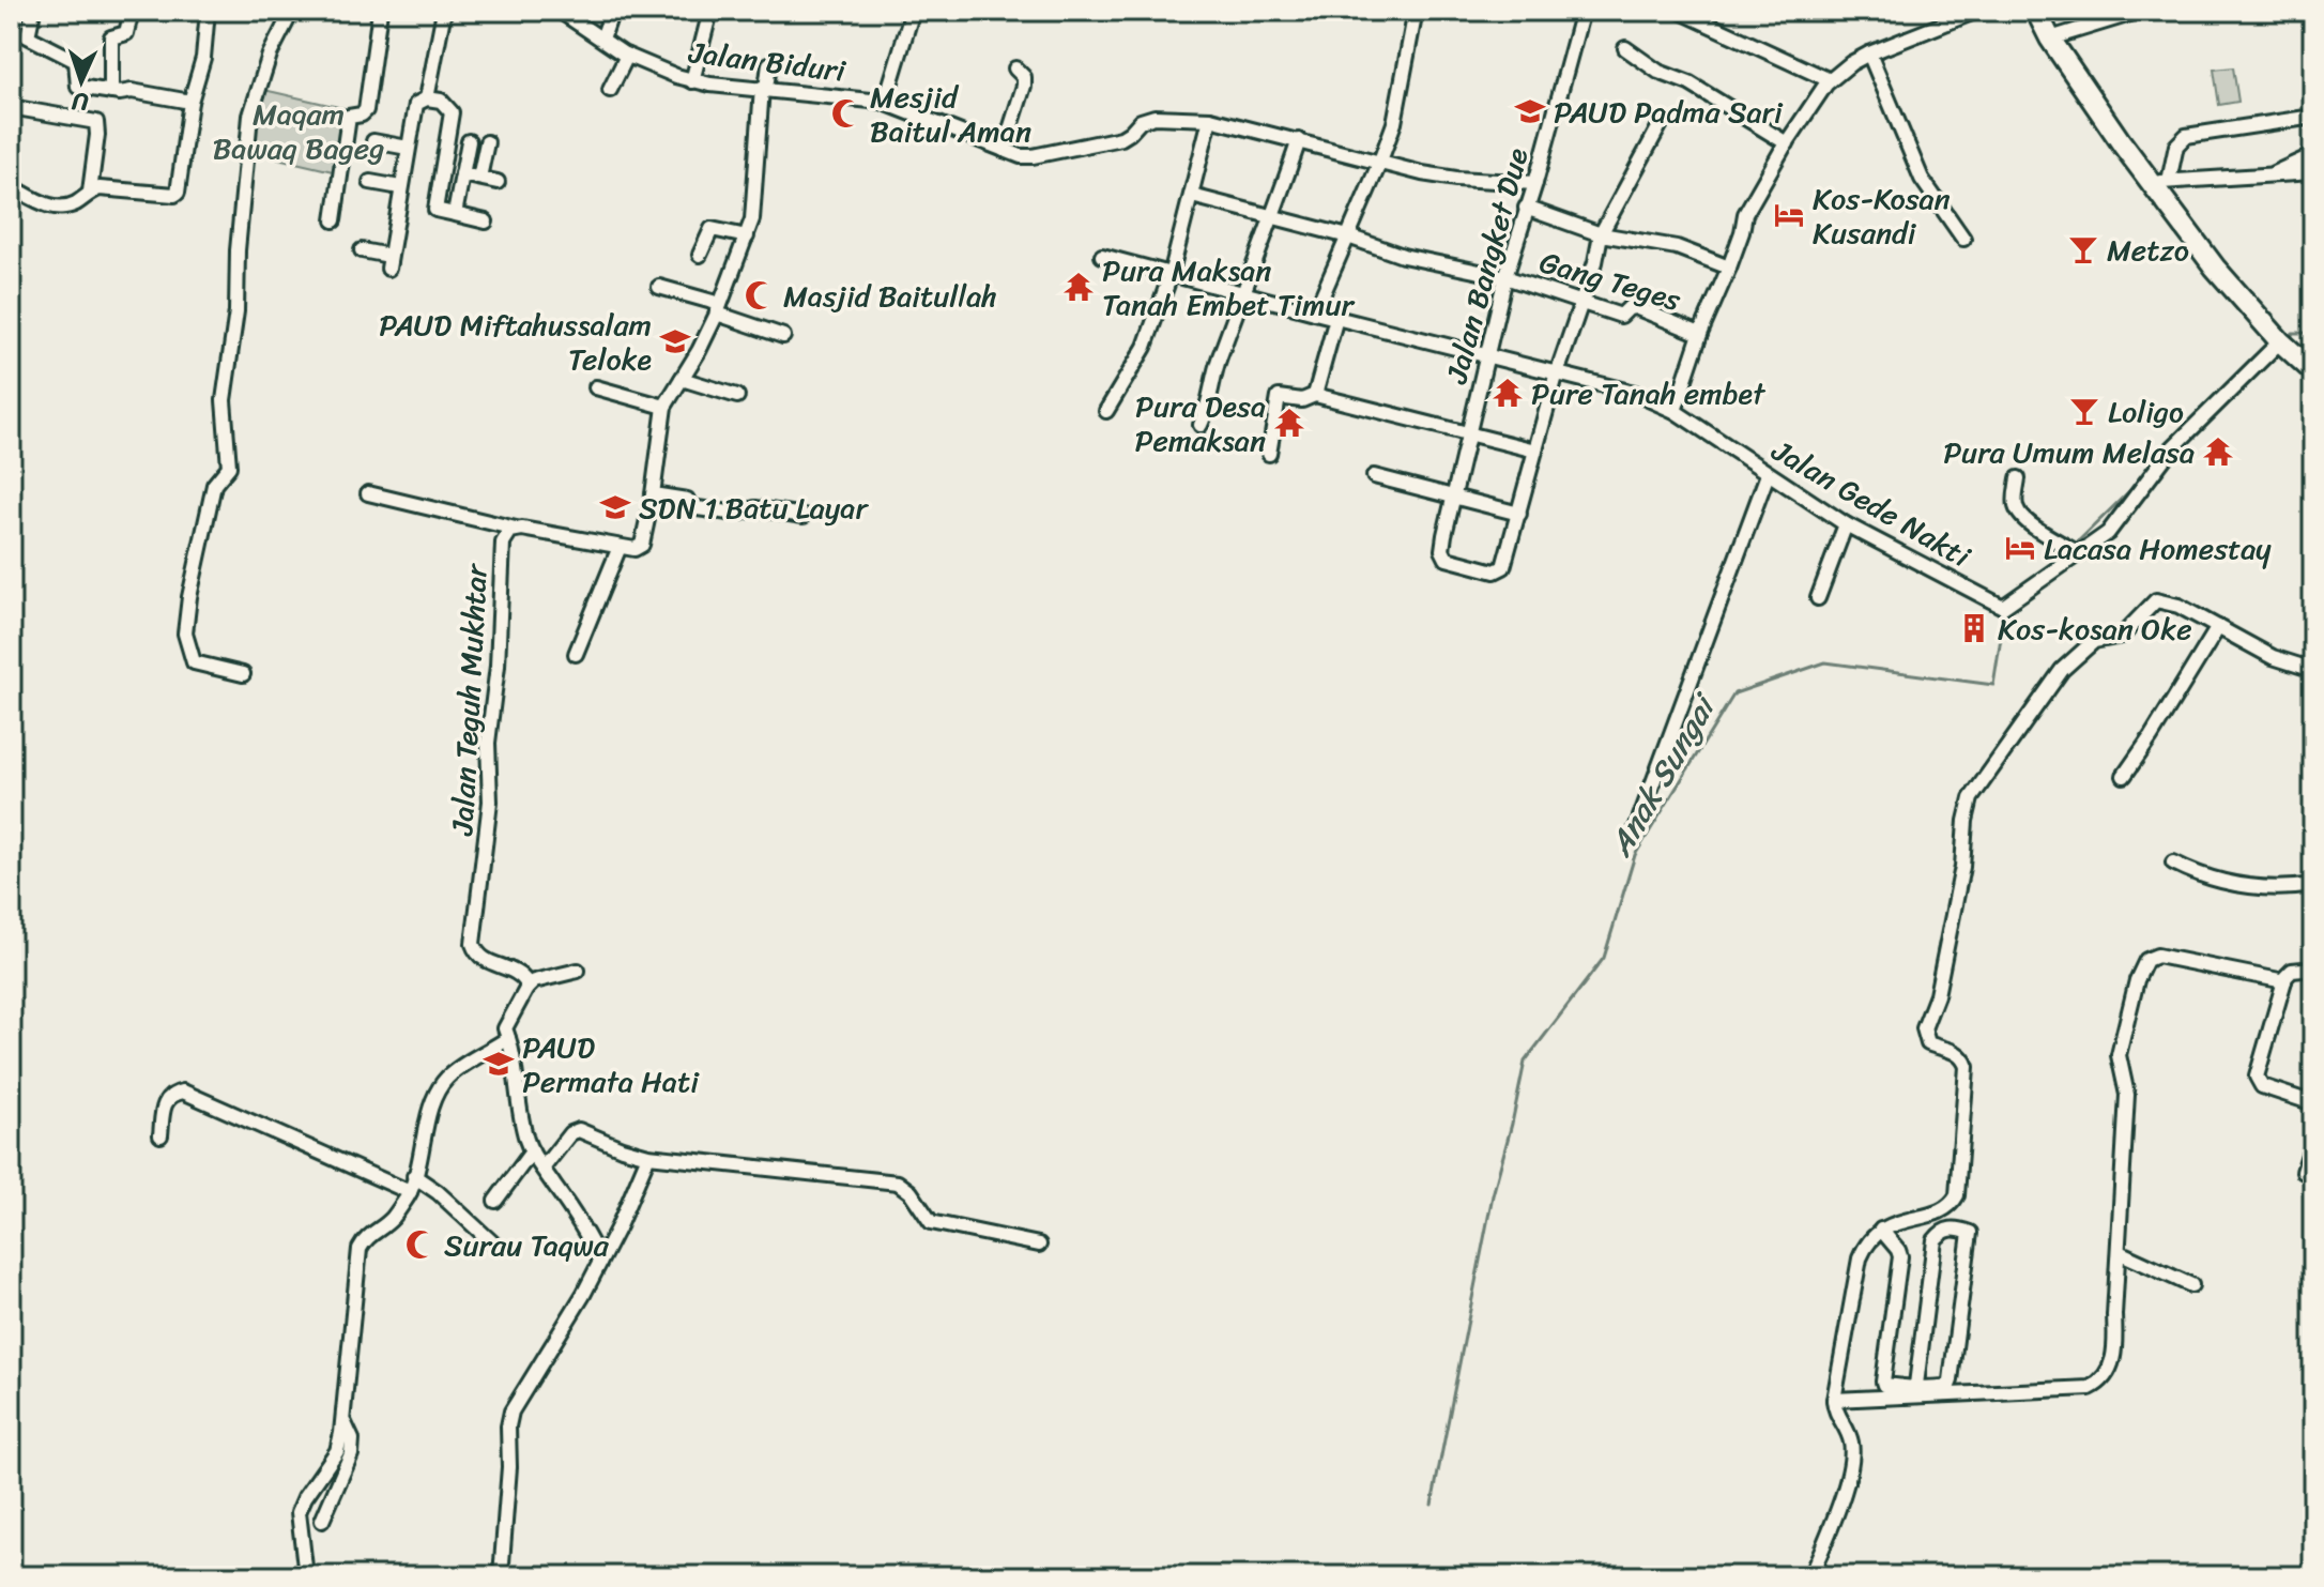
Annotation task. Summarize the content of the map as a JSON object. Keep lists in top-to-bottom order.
{
  "streets": {
    "street": [
      "Jalan Biduri",
      "Jalan Bangket Due",
      "Gang Teges",
      "Jalan Gede Nakti",
      "Jalan Teguh Mukhtar"
    ]
  },
  "crossings": [
    ["Jalan Biduri", "Jalan Bangket Due"],
    ["Jalan Bangket Due", "Gang Teges"],
    ["Jalan Bangket Due", "Jalan Gede Nakti"]
  ],
  "water": ["Anak Sungai"],
  "parks": ["Maqam Bawaq Bageg"],
  "places": {
    "school or university": [
      "PAUD Padma Sari",
      "PAUD Miftahussalam Teloke",
      "SDN 1 Batu Layar",
      "PAUD Permata Hati"
    ],
    "mosque": ["Mesjid Baitul Aman", "Masjid Baitullah", "Surau Taqwa"],
    "hotel": ["Kos-Kosan Kusandi", "Lacasa Homestay"],
    "bar": ["Metzo", "Loligo"],
    "temple": [
      "Pura Maksan Tanah Embet Timur",
      "Pure Tanah embet",
      "Pura Desa Pemaksan",
      "Pura Umum Melasa"
    ],
    "building": ["Kos-kosan Oke"]
  },
  "north": "bottom"
}
